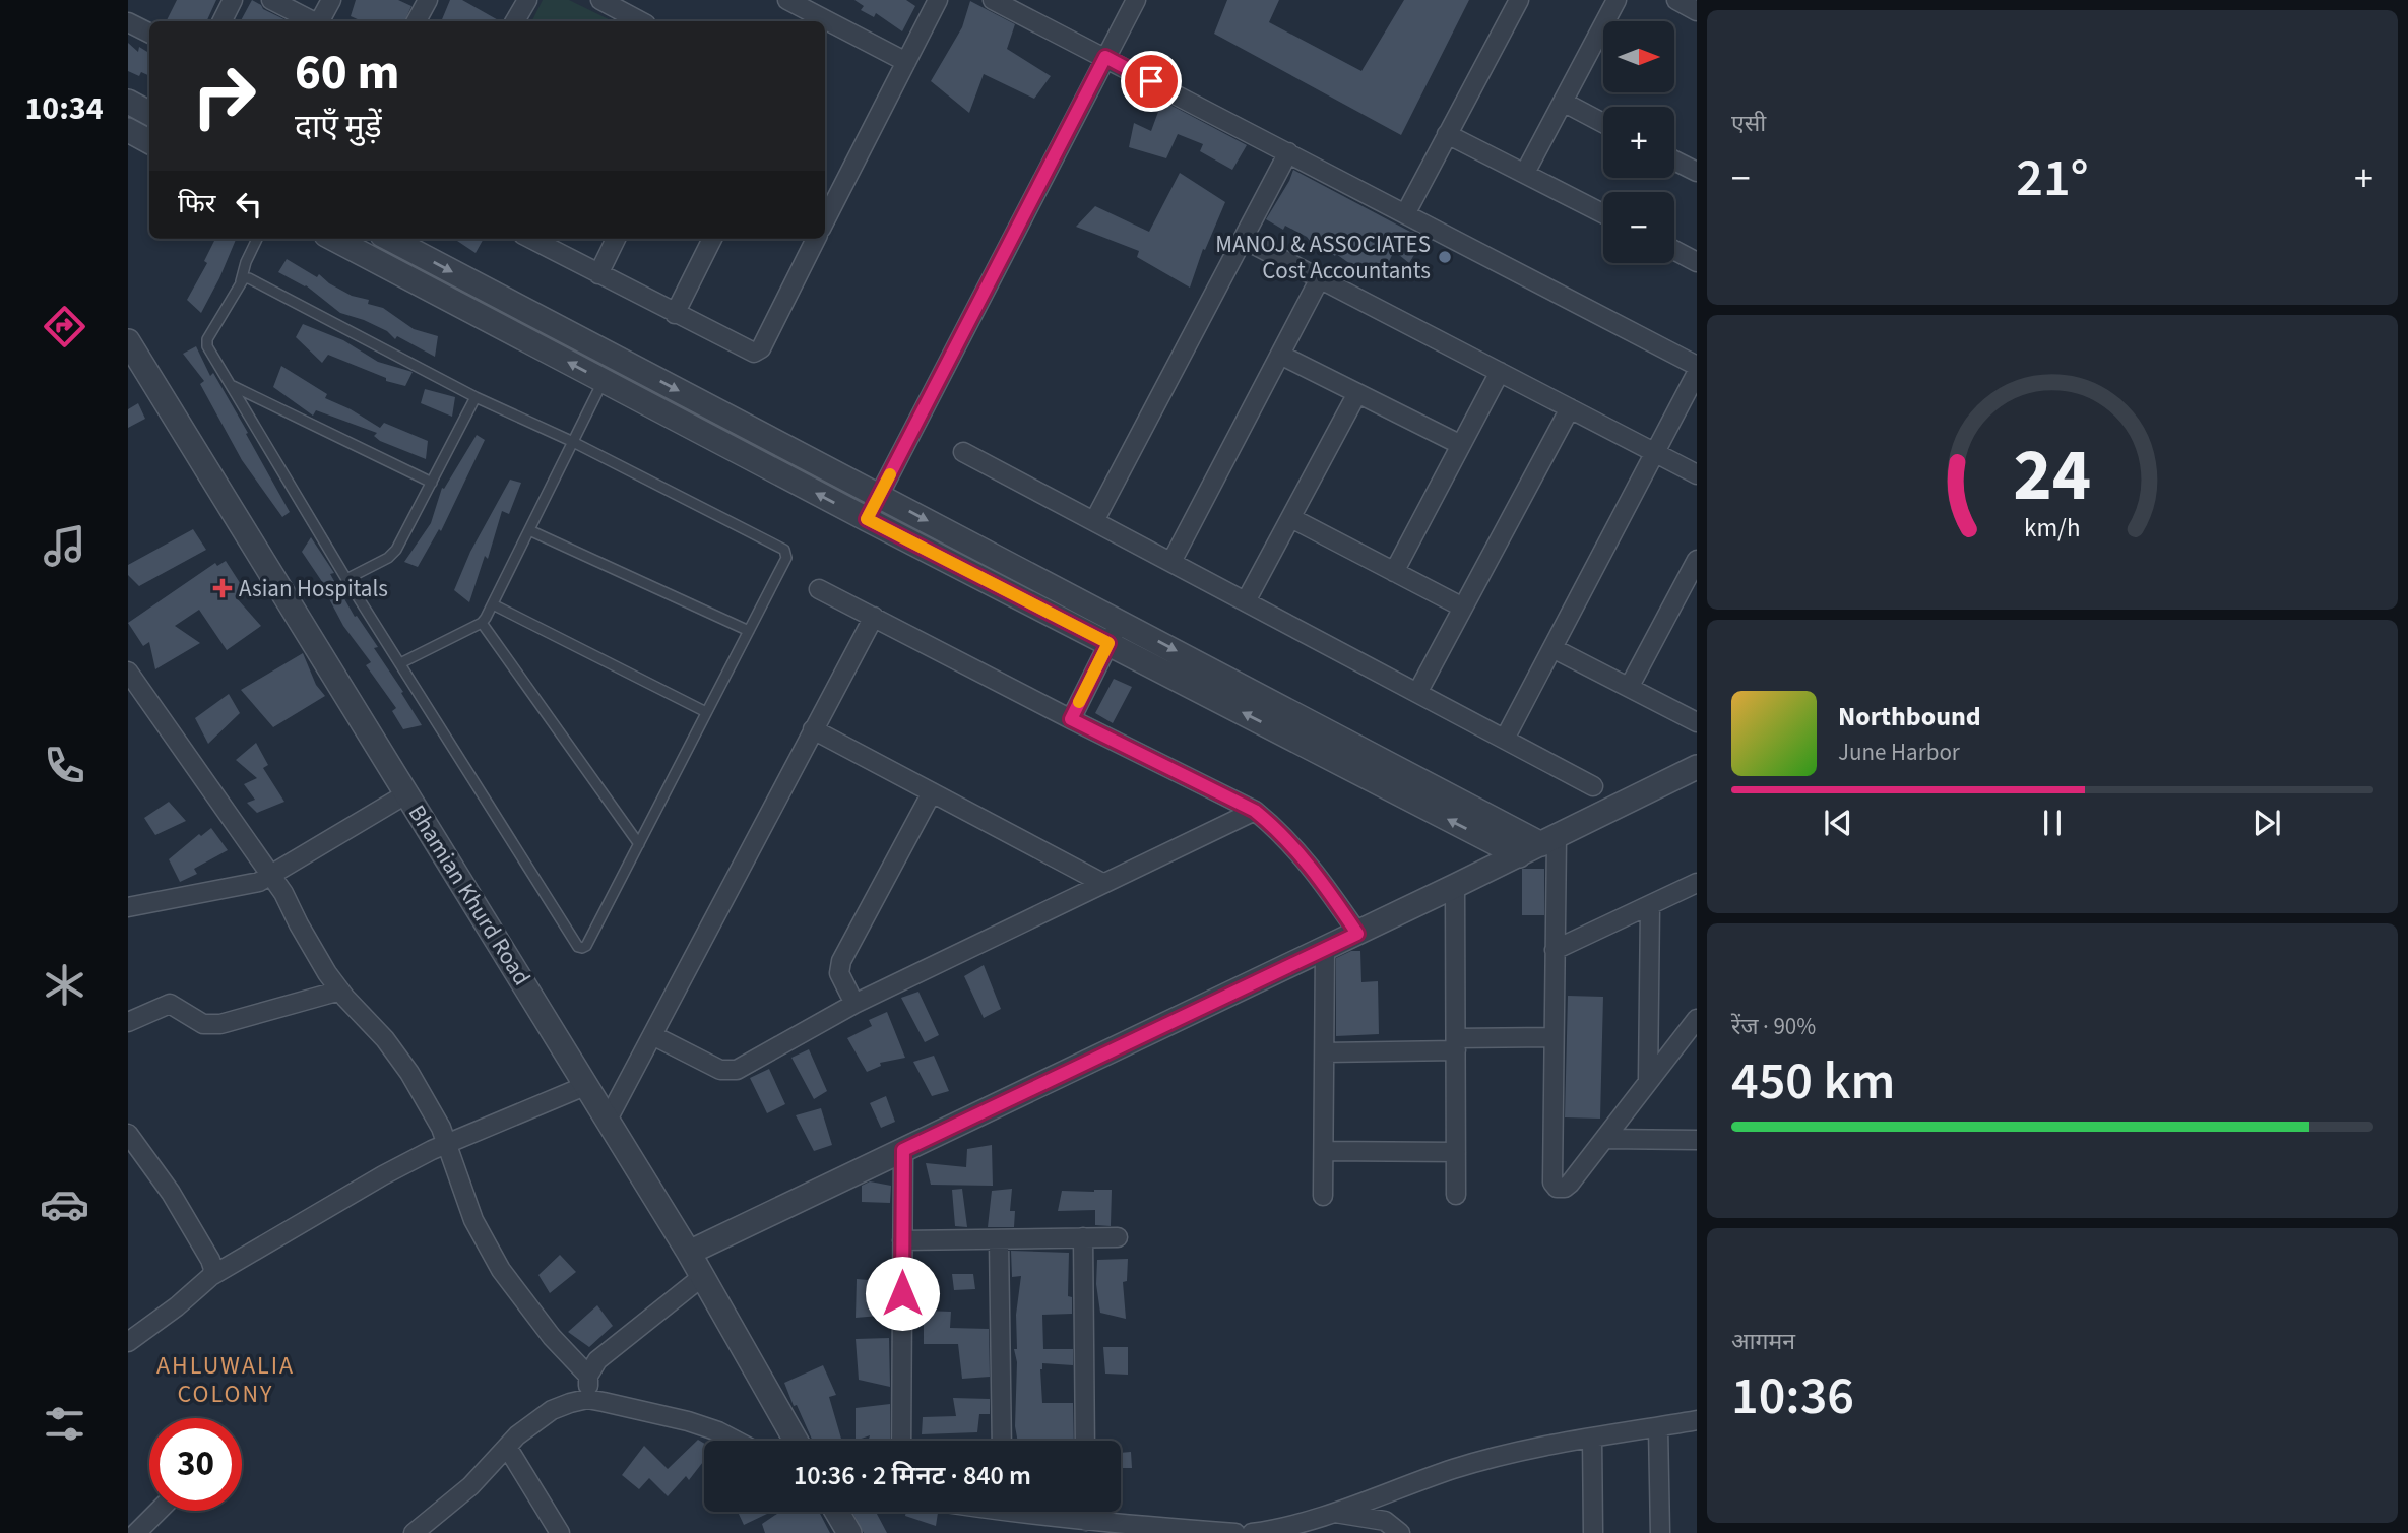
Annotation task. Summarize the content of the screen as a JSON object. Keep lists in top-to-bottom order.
{
  "streets": {
    "street": ["Bhamian Khurd Road"]
  },
  "districts": ["AHLUWALIA COLONY"],
  "places": {
    "other": ["MANOJ & ASSOCIATES Cost Accountants"],
    "health": ["Asian Hospitals"]
  },
  "north": "right",
  "page": {
    "tabs": "10:34",
    "tile": [
      "एसी",
      ["रेंज · 90%", "450 km"],
      ["आगमन", "10:36"]
    ],
    "map_buttons": ["+", "−"],
    "turn": ["60 m", "दाएँ मुड़ें"],
    "heat": ["−", "21°", "+"],
    "then": "फिर",
    "song": ["Northbound", "June Harbor"],
    "limit": "30",
    "trip": "10:36 · 2 मिनट · 840 m",
    "gauge": ["24", "km/h"]
  }
}
